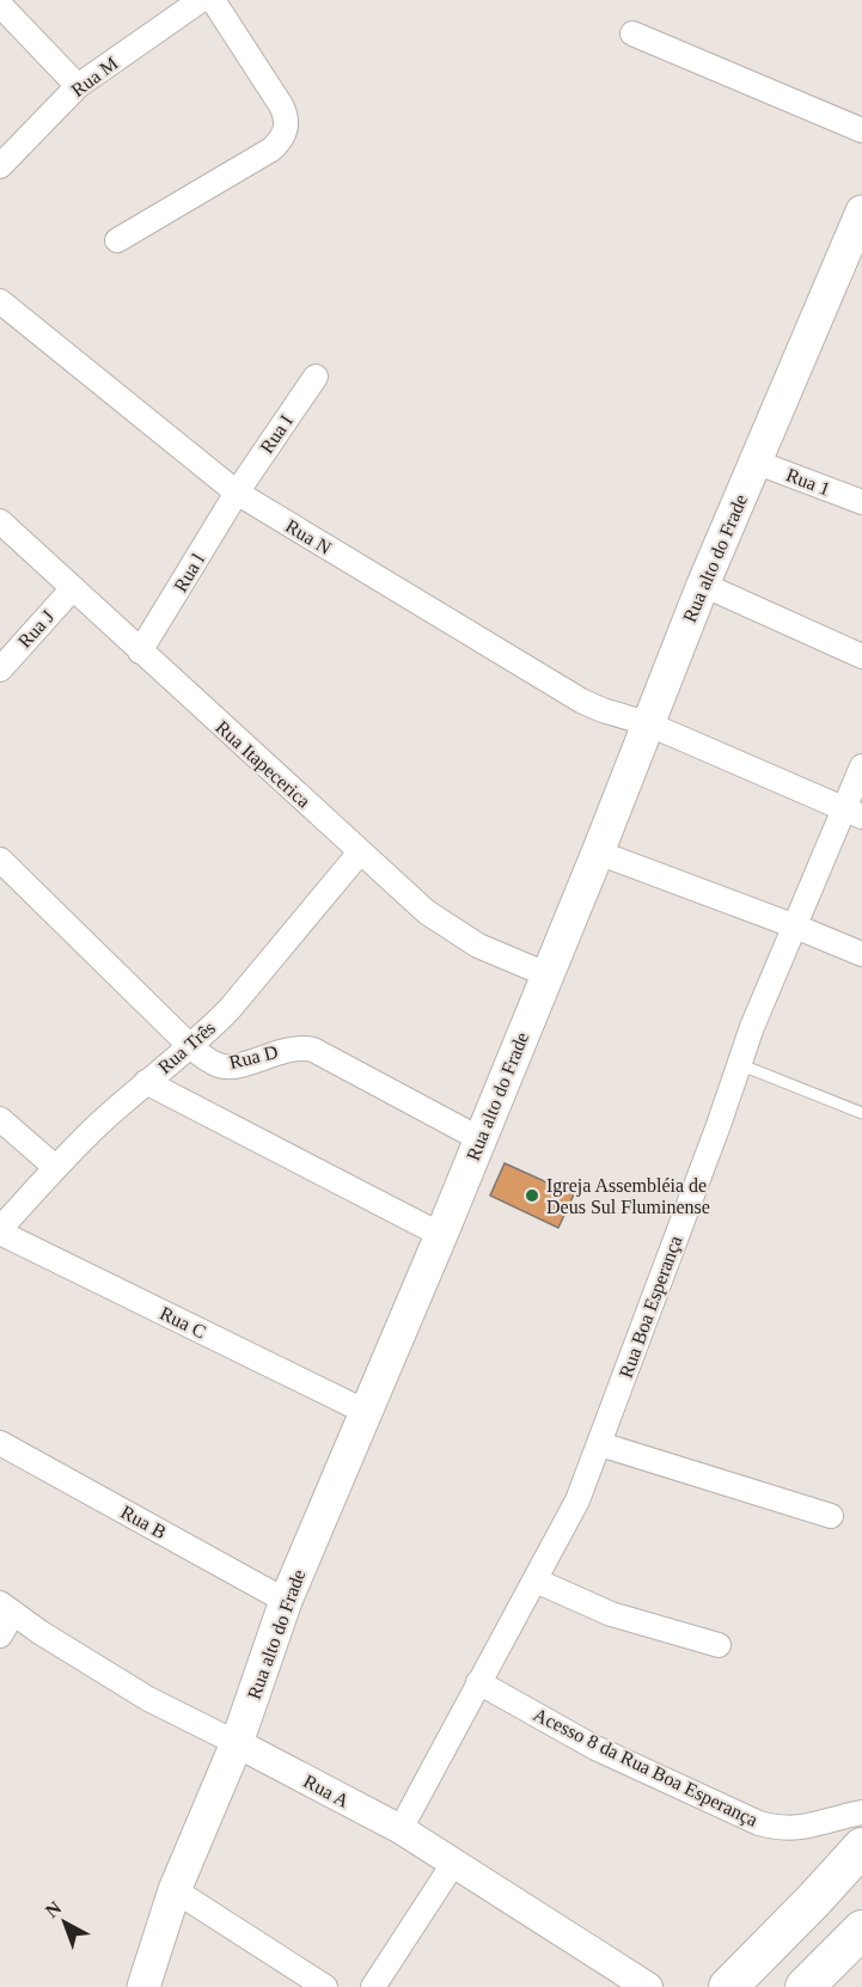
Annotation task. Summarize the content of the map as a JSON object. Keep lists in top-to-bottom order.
{
  "streets": {
    "main road": ["Rua alto do Frade"],
    "street": [
      "Rua M",
      "Rua I",
      "Rua 1",
      "Rua N",
      "Rua l",
      "Rua J",
      "Rua Itapecerica",
      "Rua Três",
      "Rua D",
      "Rua Boa Esperança",
      "Rua C",
      "Rua B",
      "Acesso 8 da Rua Boa Esperança",
      "Rua A"
    ]
  },
  "crossings": [
    ["Rua I", "Rua N"],
    ["Rua I", "Rua l"],
    ["Rua 1", "Rua alto do Frade"],
    ["Rua N", "Rua alto do Frade"],
    ["Rua N", "Rua l"],
    ["Rua N", "Rua Boa Esperança"],
    ["Rua alto do Frade", "Rua Itapecerica"],
    ["Rua alto do Frade", "Rua D"],
    ["Rua alto do Frade", "Rua C"],
    ["Rua alto do Frade", "Rua B"],
    ["Rua alto do Frade", "Rua A"],
    ["Rua l", "Rua Itapecerica"],
    ["Rua J", "Rua Itapecerica"],
    ["Rua Itapecerica", "Rua Três"],
    ["Rua Três", "Rua D"],
    ["Rua Três", "Rua C"],
    ["Rua Boa Esperança", "Acesso 8 da Rua Boa Esperança"],
    ["Rua Boa Esperança", "Rua A"]
  ],
  "places": ["Igreja Assembléia de Deus Sul Fluminense"],
  "north": "top left"
}
